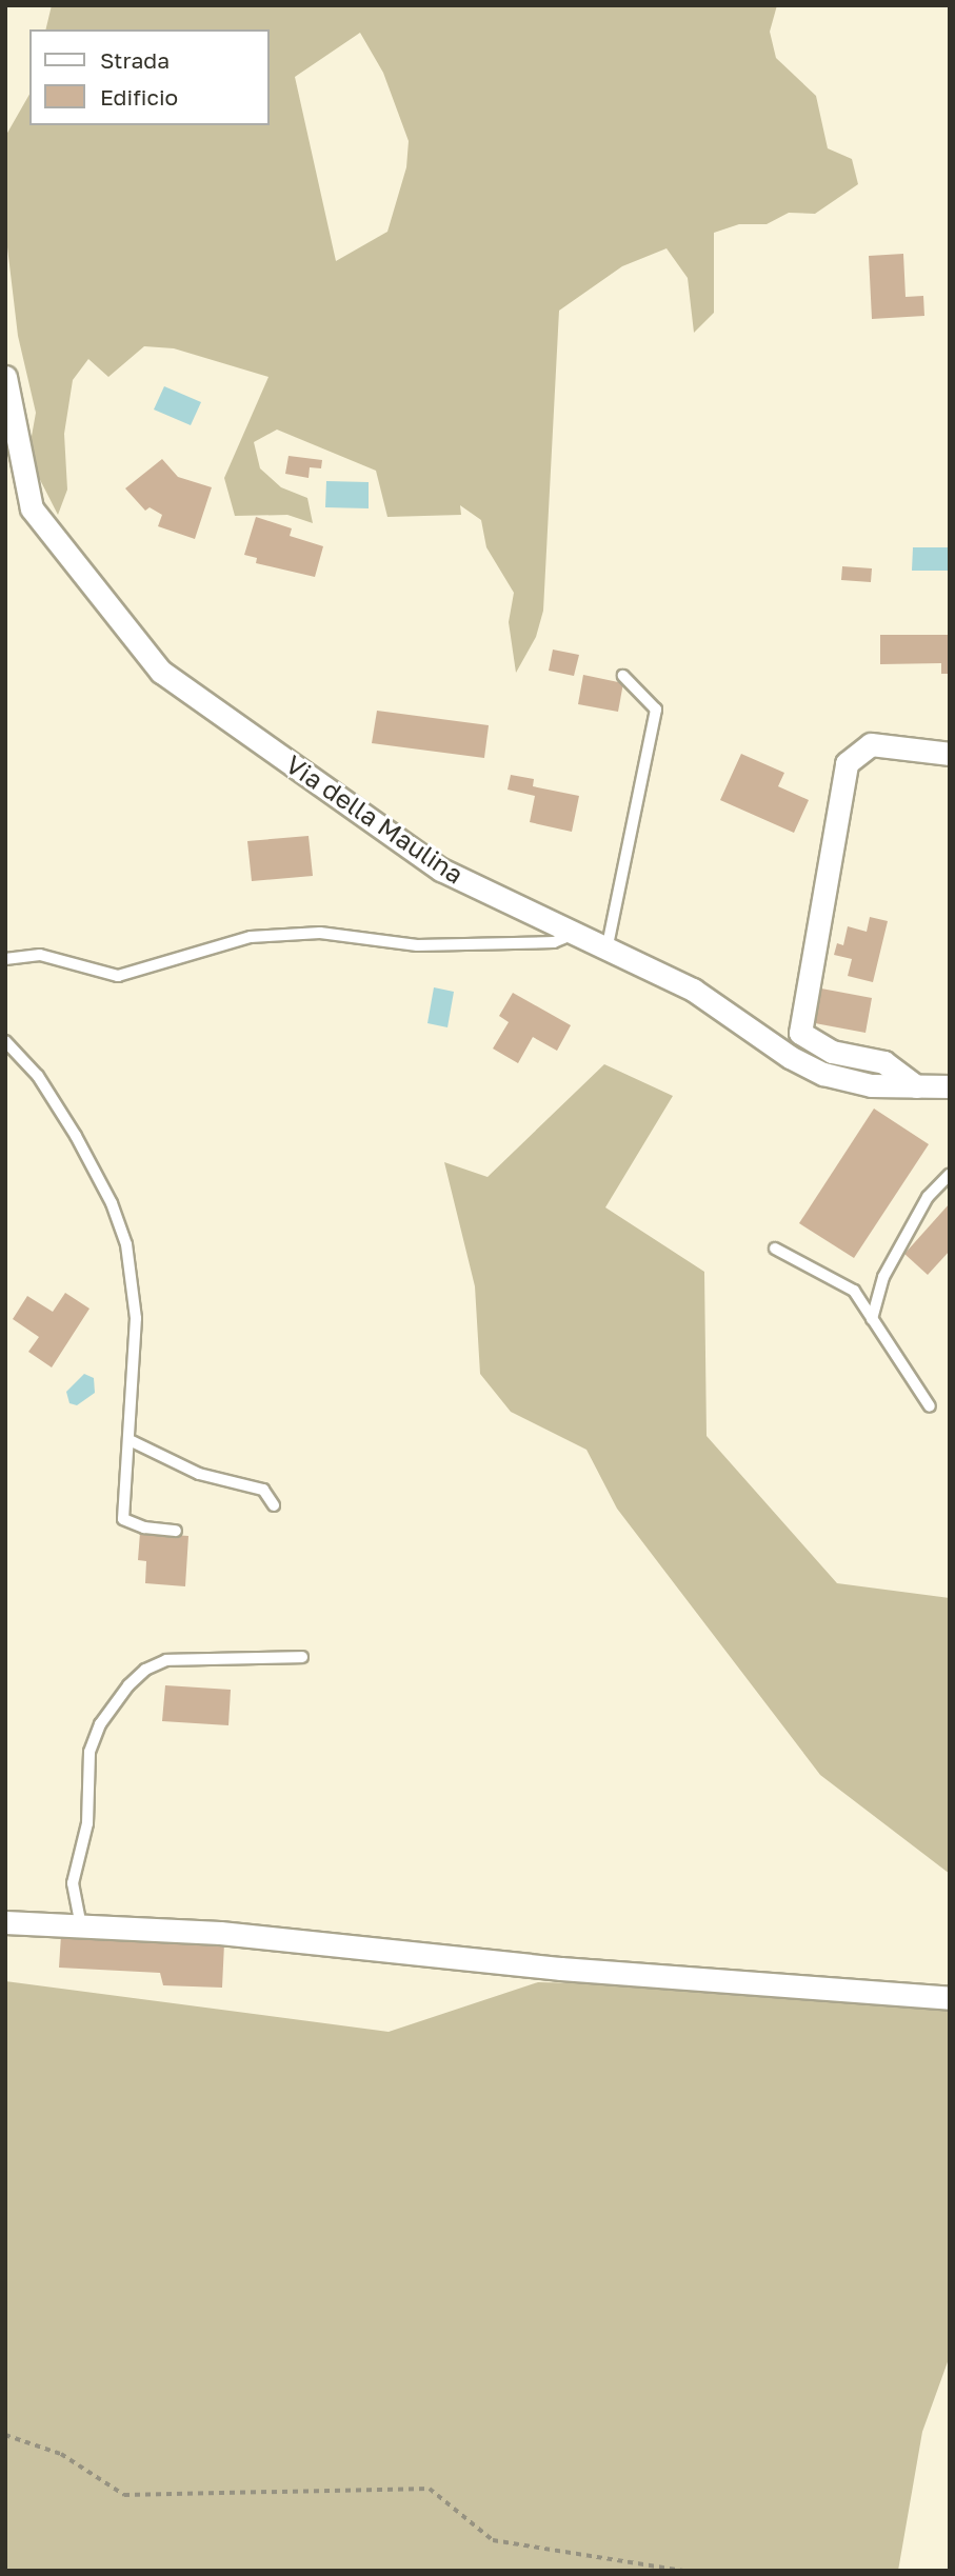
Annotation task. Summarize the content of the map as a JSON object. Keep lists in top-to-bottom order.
{
  "streets": {
    "street": ["Via della Maulina"]
  },
  "legend": ["Strada", "Edificio"]
}
